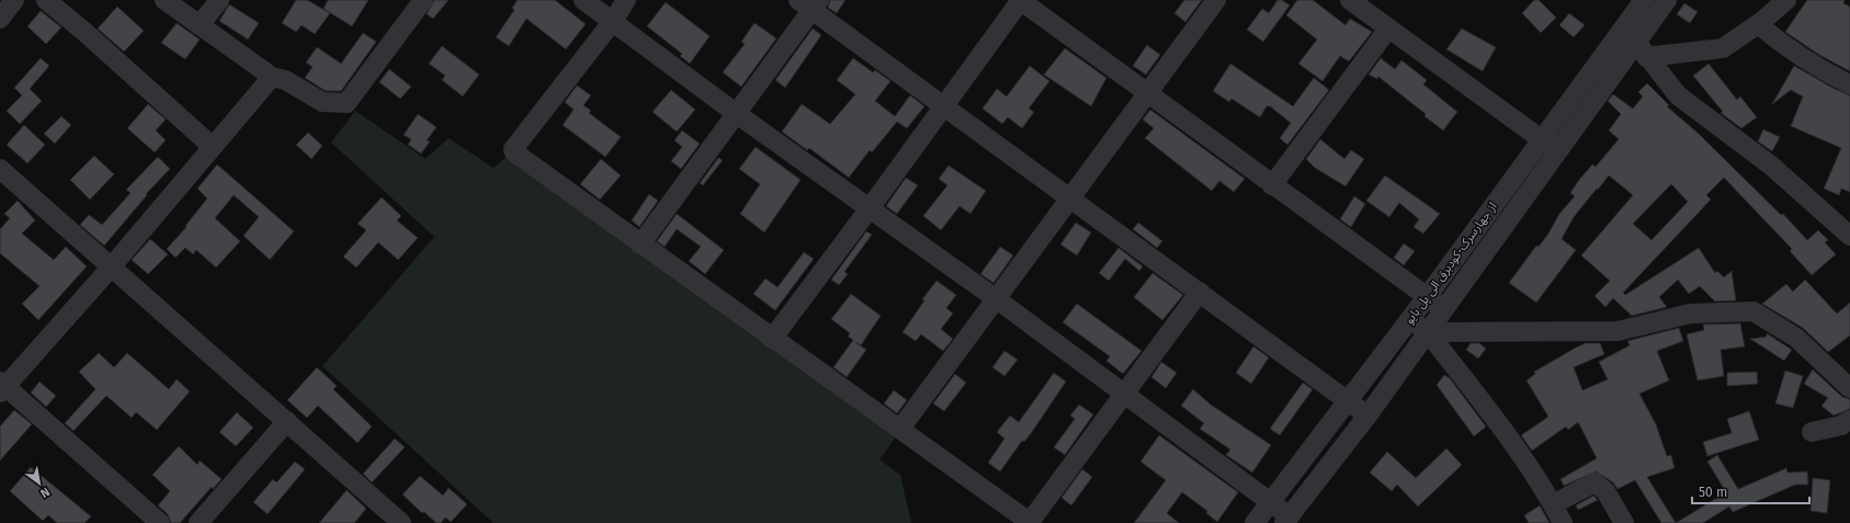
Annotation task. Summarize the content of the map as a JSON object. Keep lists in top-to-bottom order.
{
  "streets": {
    "street": ["از جهارسرک-کودبرق الی پل بایو"]
  },
  "scale_bar": "50 m",
  "north": "bottom right"
}
